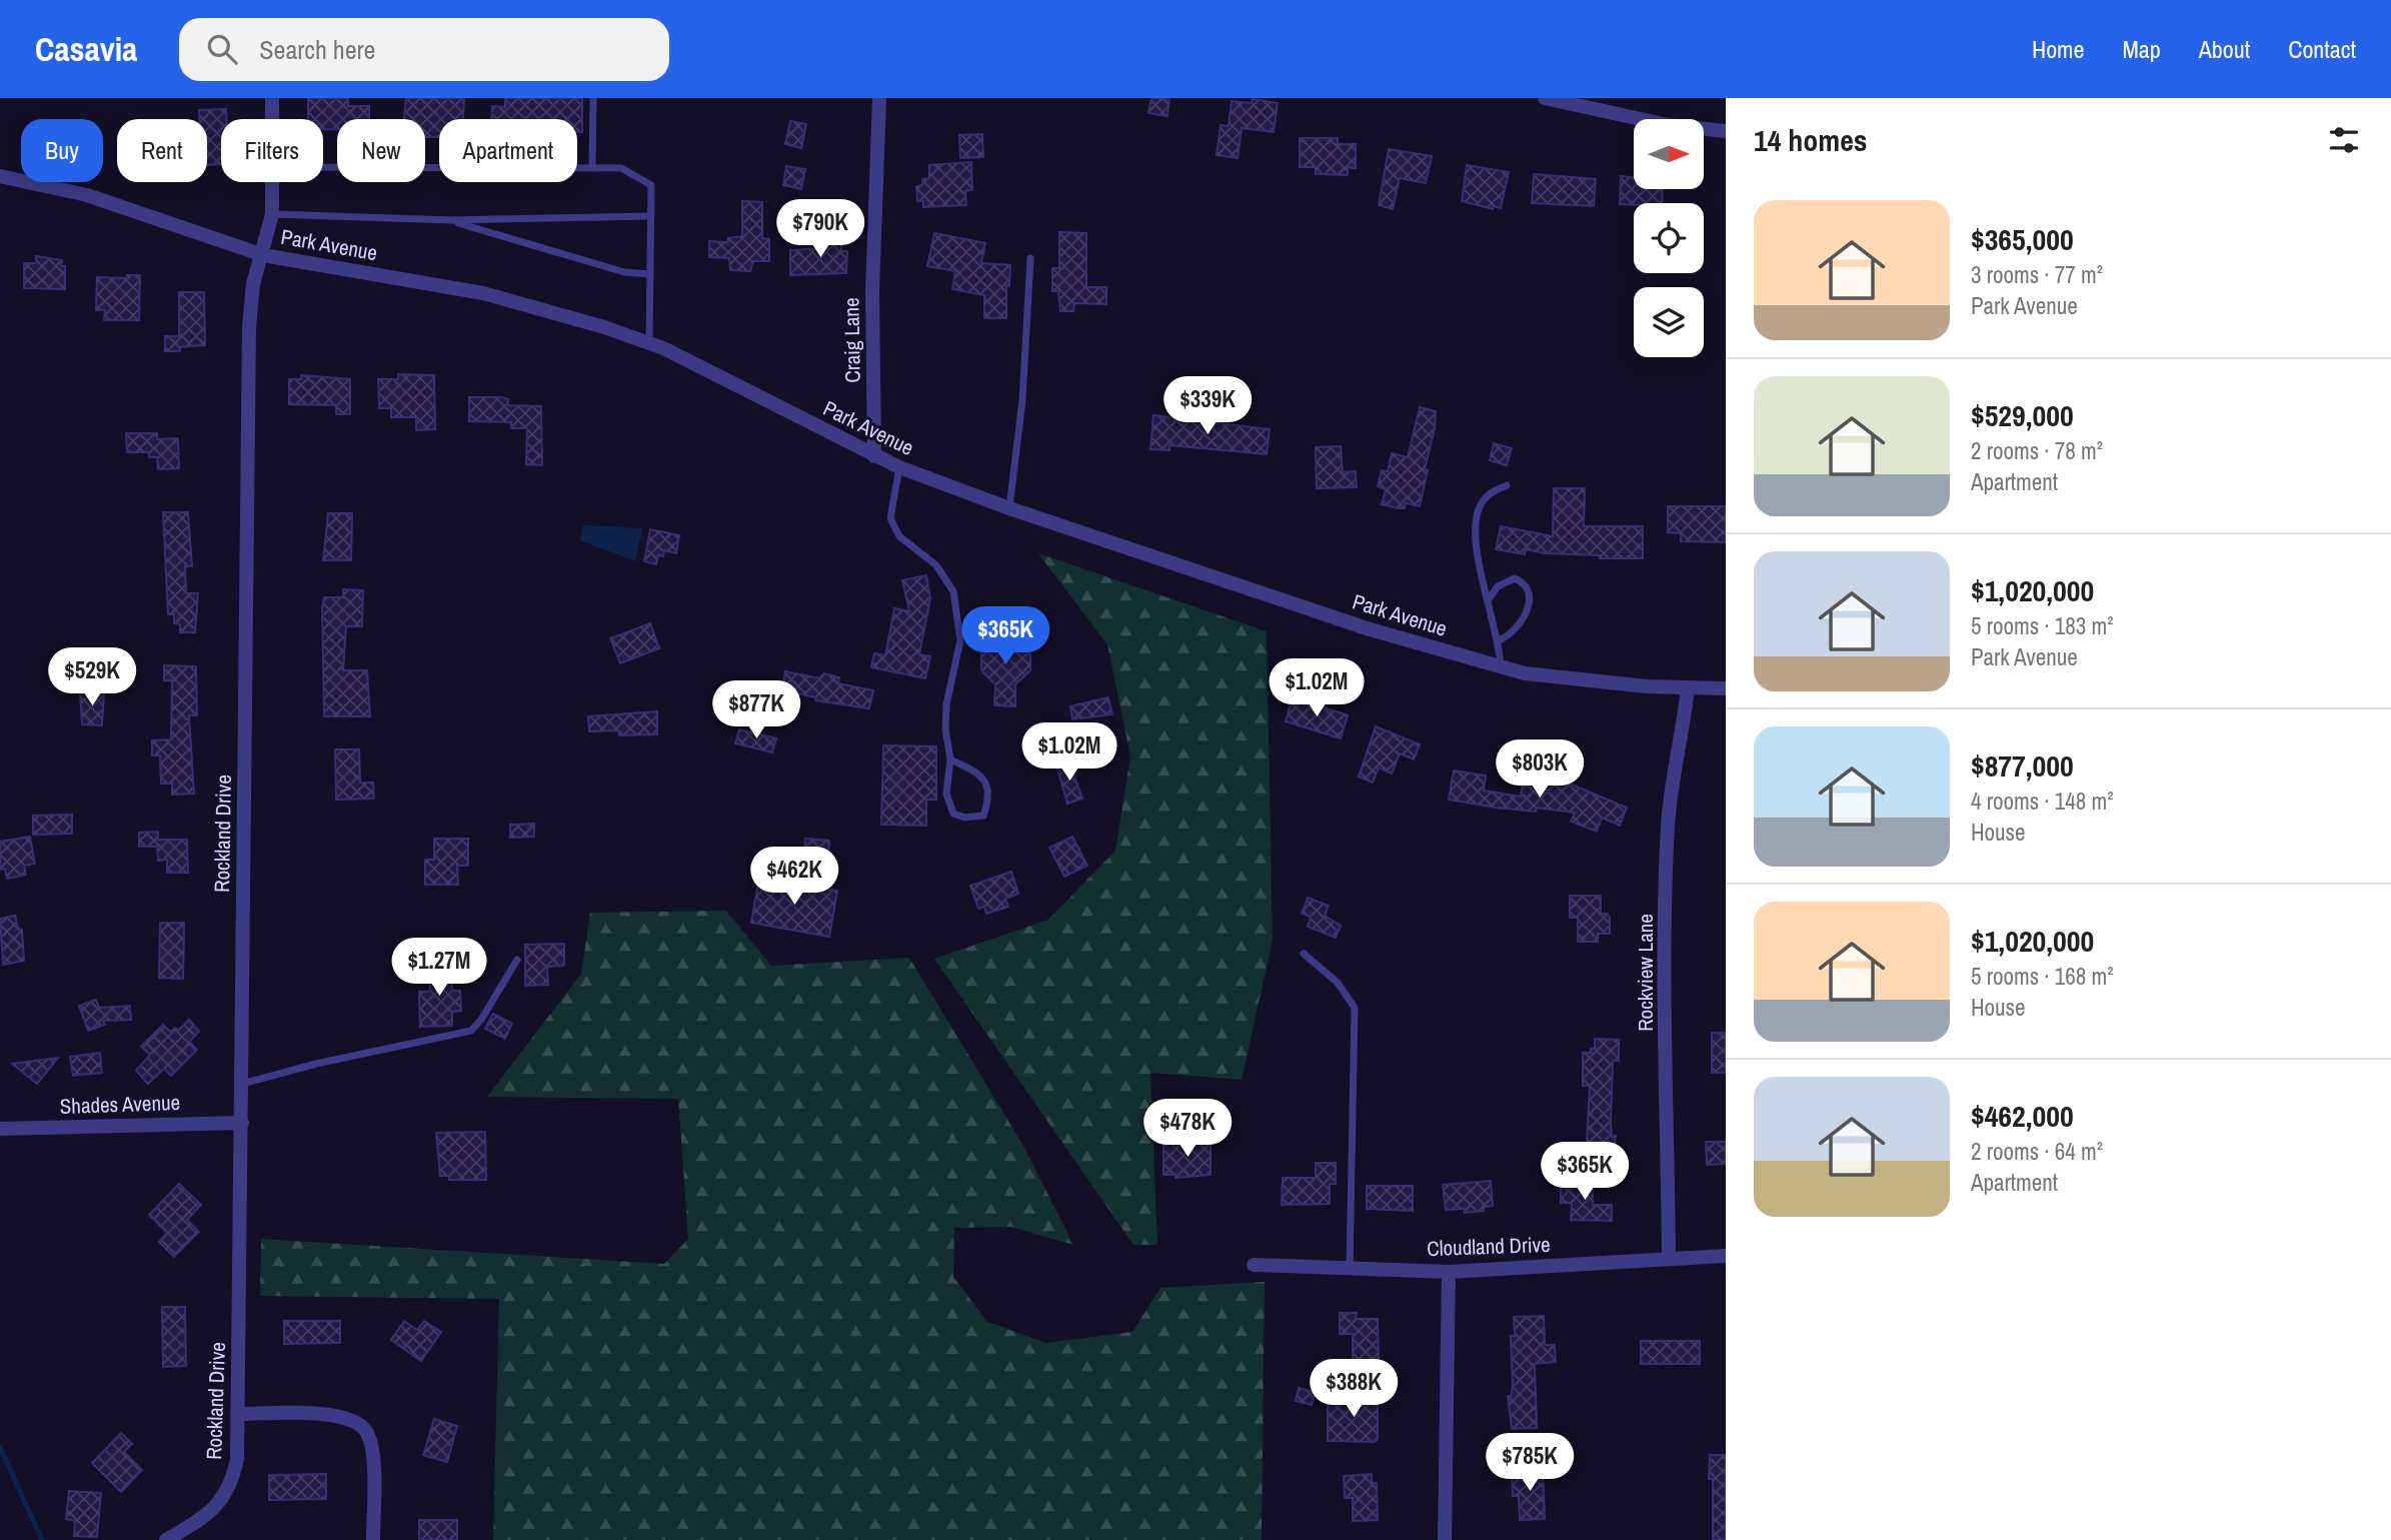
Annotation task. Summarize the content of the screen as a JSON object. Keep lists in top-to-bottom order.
{
  "streets": {
    "street": [
      "Park Avenue",
      "Craig Lane",
      "Rockland Drive",
      "Rockview Lane",
      "Shades Avenue",
      "Cloudland Drive"
    ]
  },
  "crossings": [
    ["Park Avenue", "Craig Lane"],
    ["Park Avenue", "Rockland Drive"],
    ["Park Avenue", "Rockview Lane"],
    ["Rockland Drive", "Shades Avenue"],
    ["Rockview Lane", "Cloudland Drive"]
  ],
  "north": "right",
  "page": {
    "header": "Casavia",
    "search": "Search here",
    "nav": [
      "Home",
      "Map",
      "About",
      "Contact"
    ],
    "heading": "14 homes",
    "chip": [
      "Buy",
      "Rent",
      "Filters",
      "New",
      "Apartment"
    ],
    "list": [
      {
        "name": "$365,000",
        "note": "3 rooms · 77 m² · Park Avenue"
      },
      {
        "name": "$529,000",
        "note": "2 rooms · 78 m² · Apartment"
      },
      {
        "name": "$1,020,000",
        "note": "5 rooms · 183 m² · Park Avenue"
      },
      {
        "name": "$877,000",
        "note": "4 rooms · 148 m² · House"
      },
      {
        "name": "$1,020,000",
        "note": "5 rooms · 168 m² · House"
      },
      {
        "name": "$462,000",
        "note": "2 rooms · 64 m² · Apartment"
      }
    ],
    "price": [
      "$790K",
      "$339K",
      "$365K",
      "$529K",
      "$1.02M",
      "$877K",
      "$1.02M",
      "$803K",
      "$462K",
      "$1.27M",
      "$478K",
      "$365K",
      "$388K",
      "$785K"
    ]
  }
}
